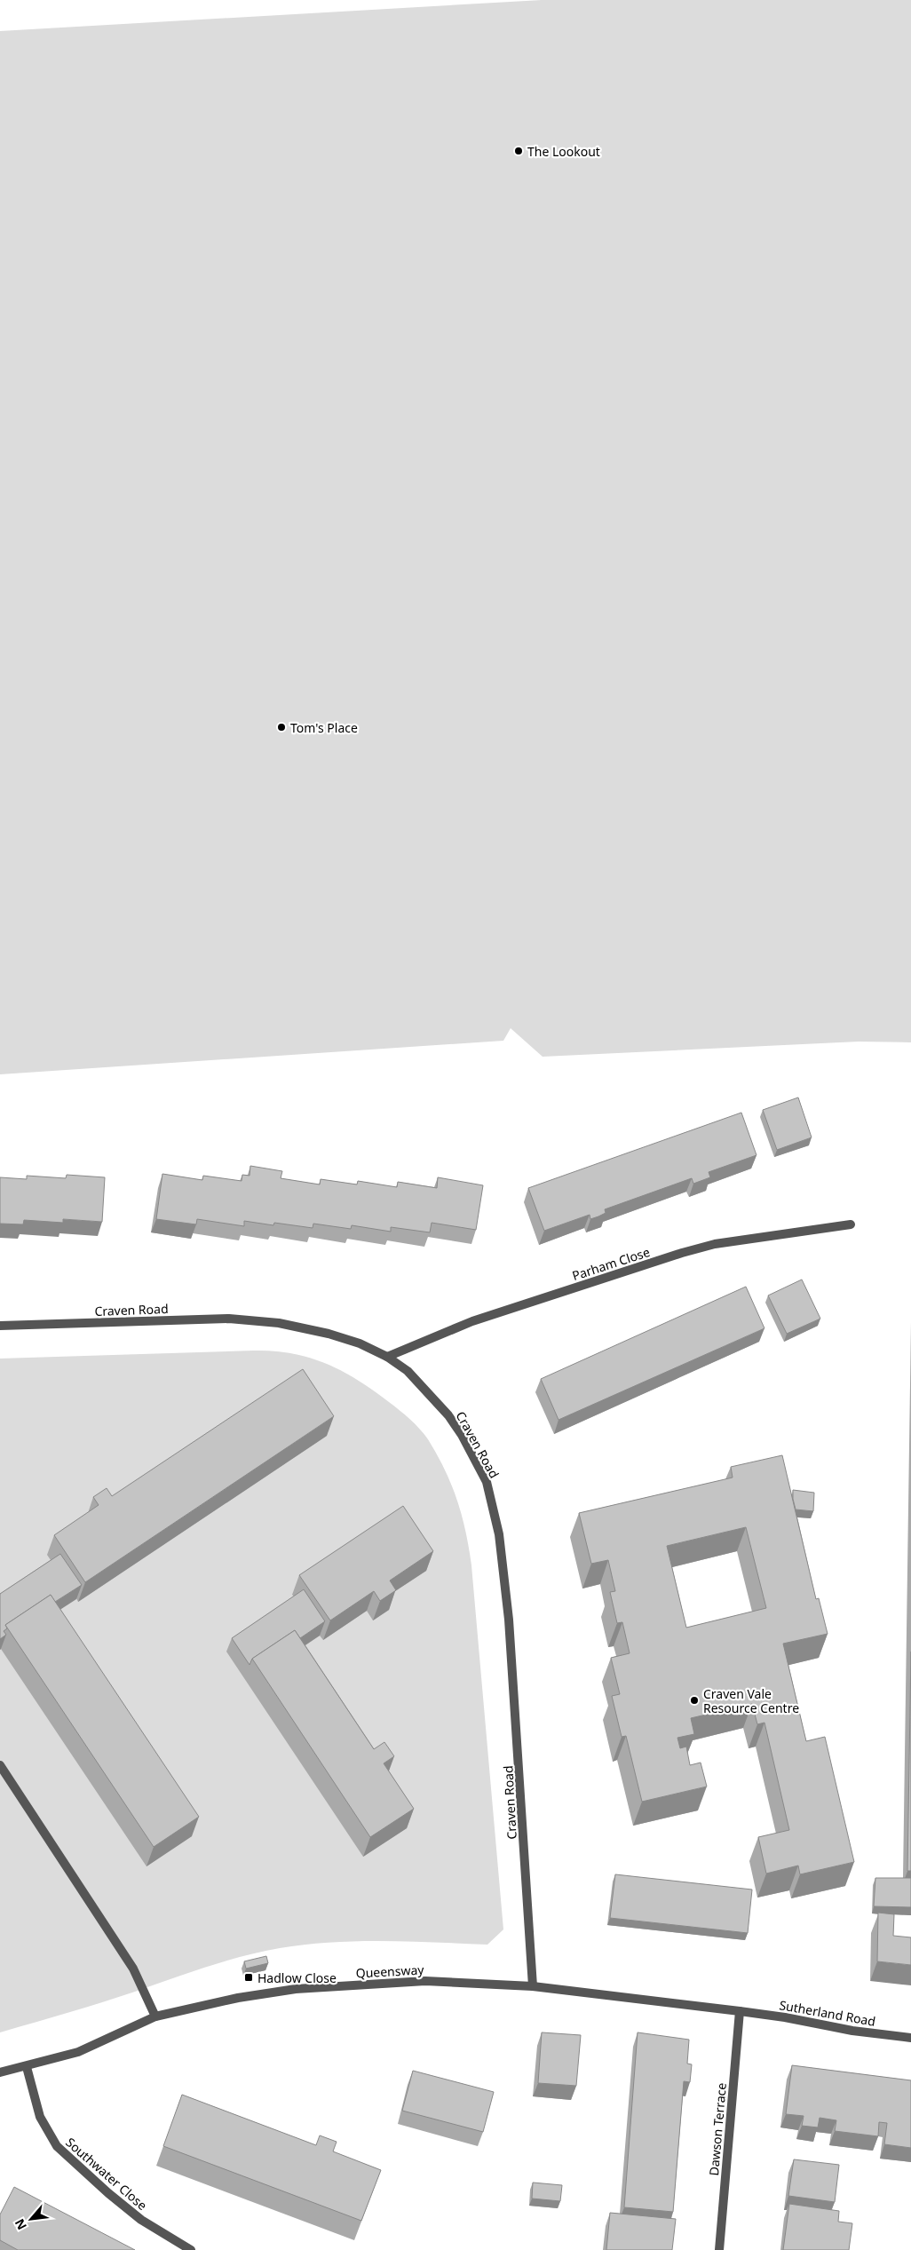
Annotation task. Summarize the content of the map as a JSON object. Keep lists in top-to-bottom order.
{
  "streets": {
    "street": [
      "Parham Close",
      "Craven Road",
      "Queensway",
      "Sutherland Road",
      "Dawson Terrace",
      "Southwater Close"
    ]
  },
  "crossings": [
    ["Parham Close", "Craven Road"],
    ["Craven Road", "Queensway"],
    ["Queensway", "Sutherland Road"],
    ["Queensway", "Dawson Terrace"],
    ["Queensway", "Southwater Close"],
    ["Sutherland Road", "Dawson Terrace"]
  ],
  "places": {
    "other": ["The Lookout", "Tom's Place", "Craven Vale Resource Centre"],
    "transit": ["Hadlow Close"]
  },
  "north": "bottom left"
}
